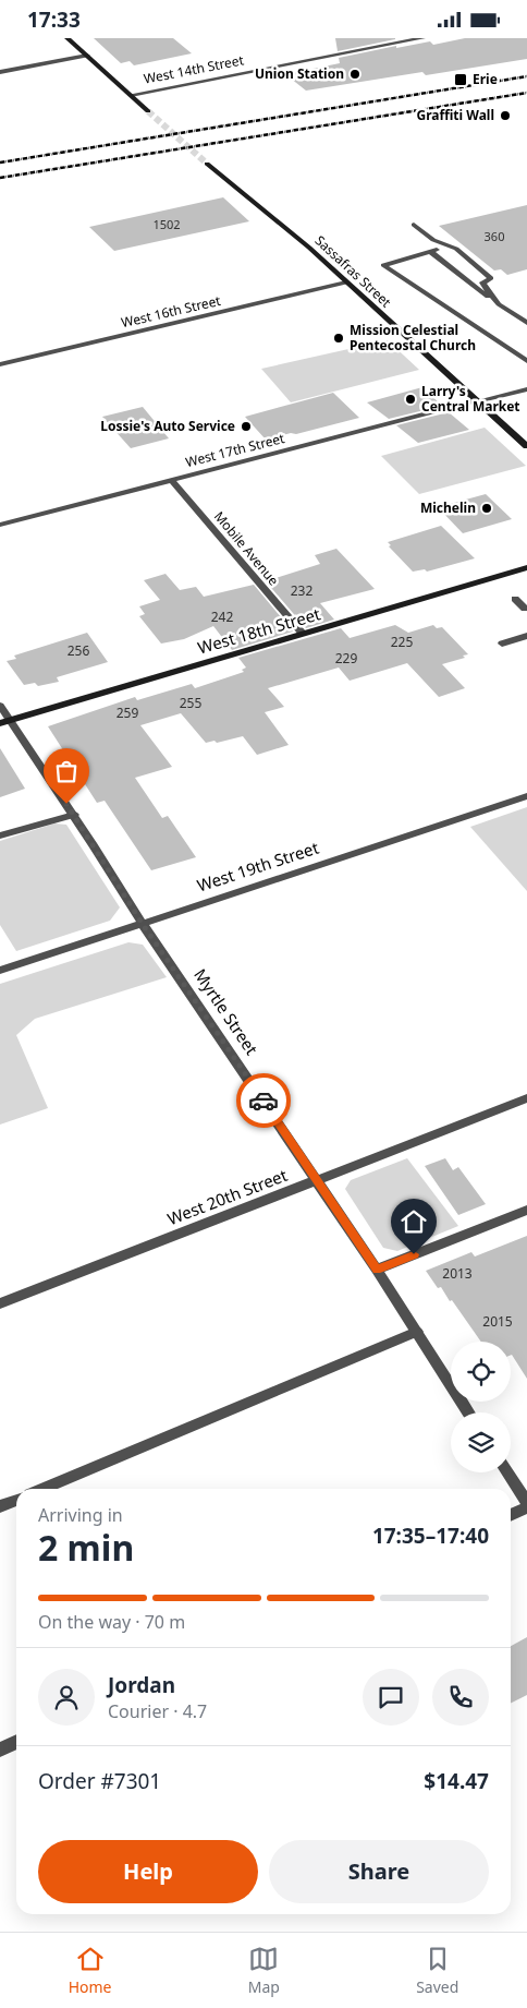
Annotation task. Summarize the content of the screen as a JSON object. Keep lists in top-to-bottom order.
{
  "streets": {
    "street": [
      "West 14th Street",
      "Sassafras Street",
      "West 16th Street",
      "West 17th Street",
      "Mobile Avenue",
      "West 18th Street",
      "West 19th Street",
      "Myrtle Street",
      "West 20th Street"
    ]
  },
  "crossings": [
    ["Sassafras Street", "West 16th Street"],
    ["Sassafras Street", "West 17th Street"],
    ["West 17th Street", "Mobile Avenue"],
    ["Mobile Avenue", "West 18th Street"],
    ["West 18th Street", "Myrtle Street"],
    ["West 19th Street", "Myrtle Street"],
    ["Myrtle Street", "West 20th Street"]
  ],
  "places": {
    "other": [
      "Union Station",
      "Graffiti Wall",
      "Mission Celestial Pentecostal Church",
      "Larry's Central Market",
      "Lossie's Auto Service",
      "Michelin"
    ],
    "transit": ["Erie"]
  },
  "house_numbers": [
    "1502",
    "360",
    "232",
    "242",
    "225",
    "256",
    "229",
    "255",
    "259",
    "2013",
    "2015"
  ],
  "page": {
    "status": "17:33",
    "heading": ["2 min", "Arriving in", "17:35–17:40"],
    "panel": [
      "Jordan",
      "Courier · 4.7",
      "Order #7301",
      "$14.47"
    ],
    "bar": "On the way · 70 m",
    "buttons": ["Help", "Share"],
    "tabs": ["Home", "Map", "Saved"]
  }
}
